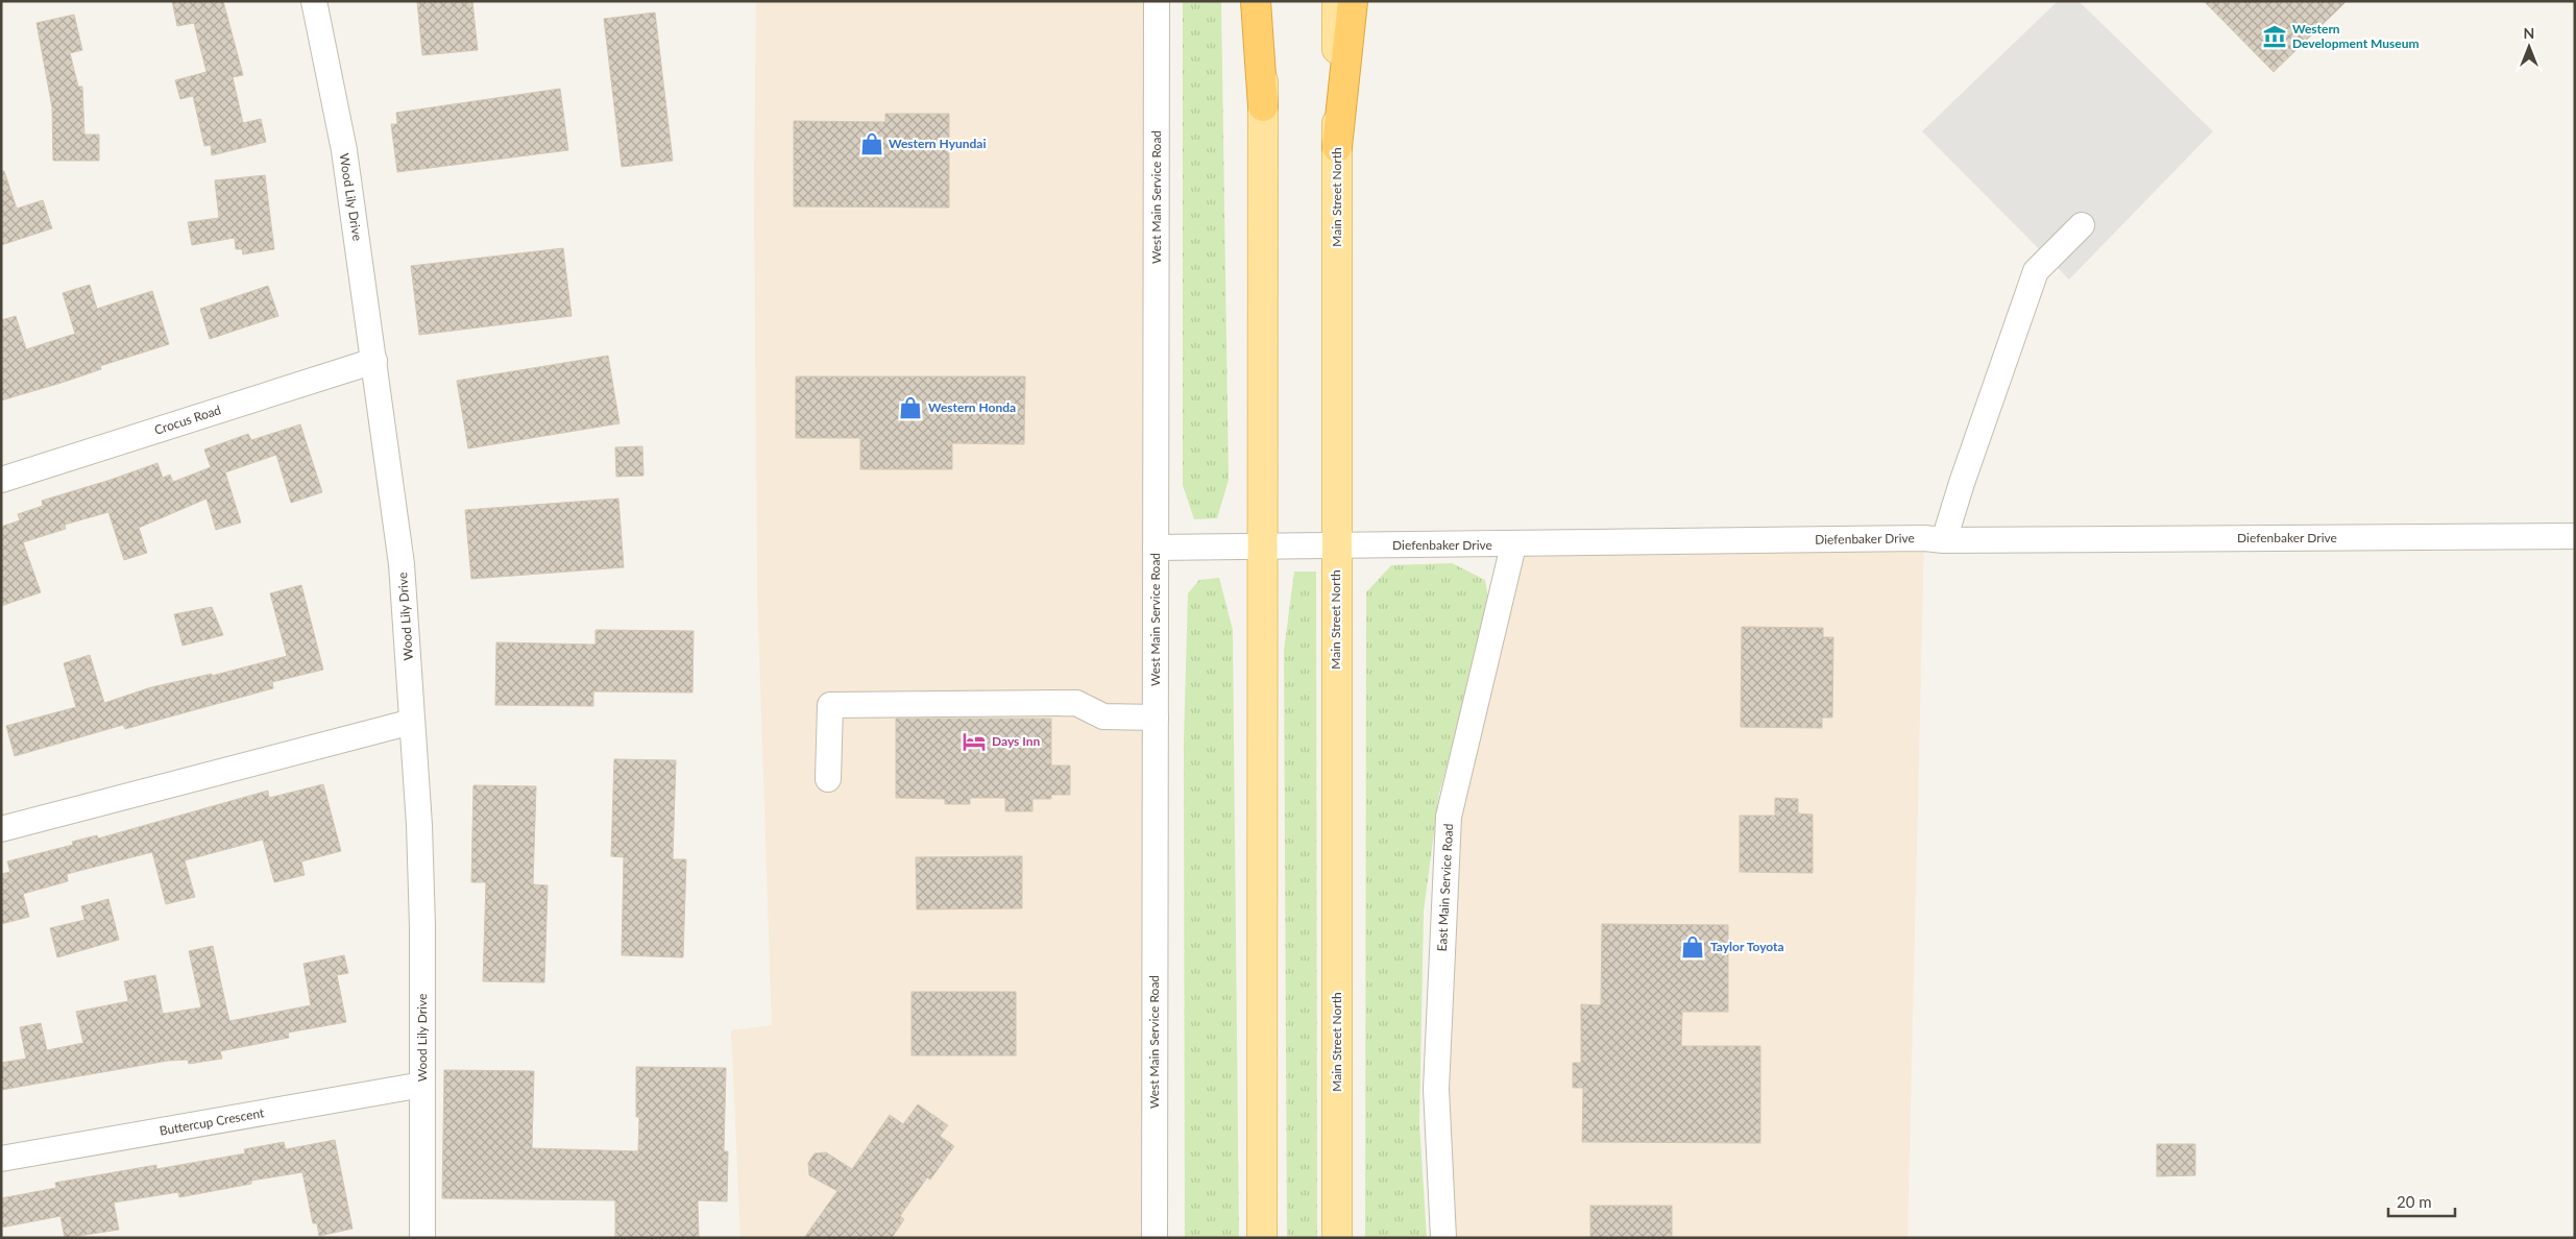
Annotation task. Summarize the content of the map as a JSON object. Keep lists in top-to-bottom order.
{
  "streets": {
    "main road": ["Main Street North"],
    "street": [
      "Wood Lily Drive",
      "West Main Service Road",
      "Crocus Road",
      "Diefenbaker Drive",
      "East Main Service Road",
      "Buttercup Crescent"
    ]
  },
  "crossings": [
    ["Wood Lily Drive", "Crocus Road"],
    ["Wood Lily Drive", "Buttercup Crescent"],
    ["West Main Service Road", "Diefenbaker Drive"],
    ["Main Street North", "Diefenbaker Drive"],
    ["Diefenbaker Drive", "East Main Service Road"]
  ],
  "places": {
    "museum": ["Western Development Museum"],
    "shop": ["Western Hyundai", "Western Honda", "Taylor Toyota"],
    "hotel": ["Days Inn"]
  },
  "scale_bar": "20 m",
  "north": "top"
}
